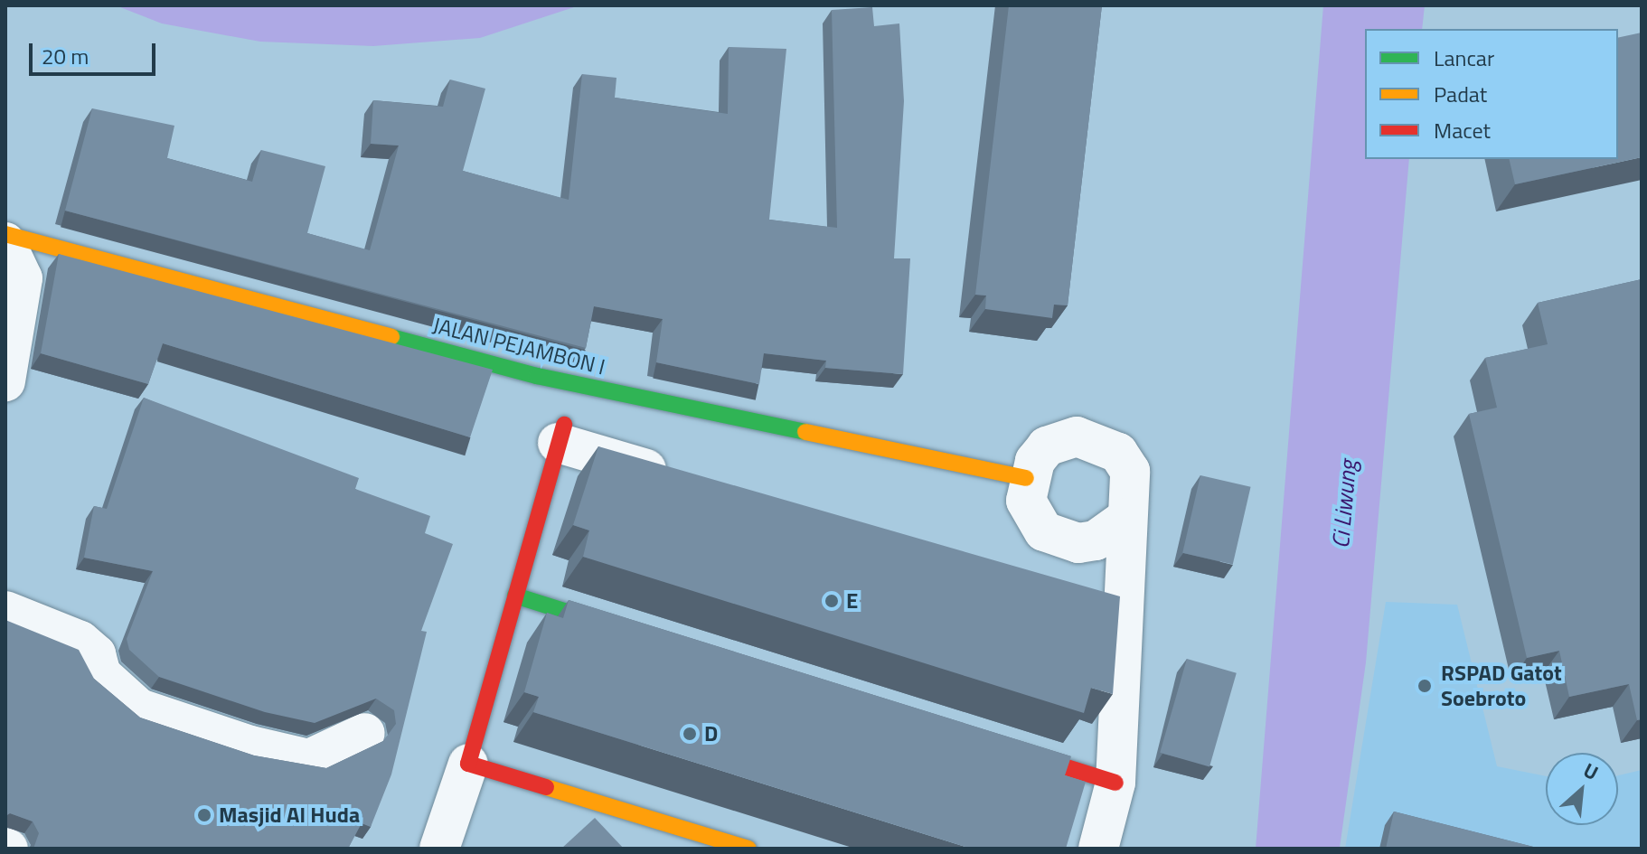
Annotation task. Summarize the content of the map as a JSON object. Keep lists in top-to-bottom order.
{
  "streets": {
    "street": ["JALAN PEJAMBON I"]
  },
  "water": ["Ci Liwung"],
  "places": [
    "E",
    "RSPAD Gatot Soebroto",
    "D",
    "Masjid Al Huda"
  ],
  "legend": ["Lancar", "Padat", "Macet"],
  "scale_bar": "20 m",
  "north": "top right"
}
